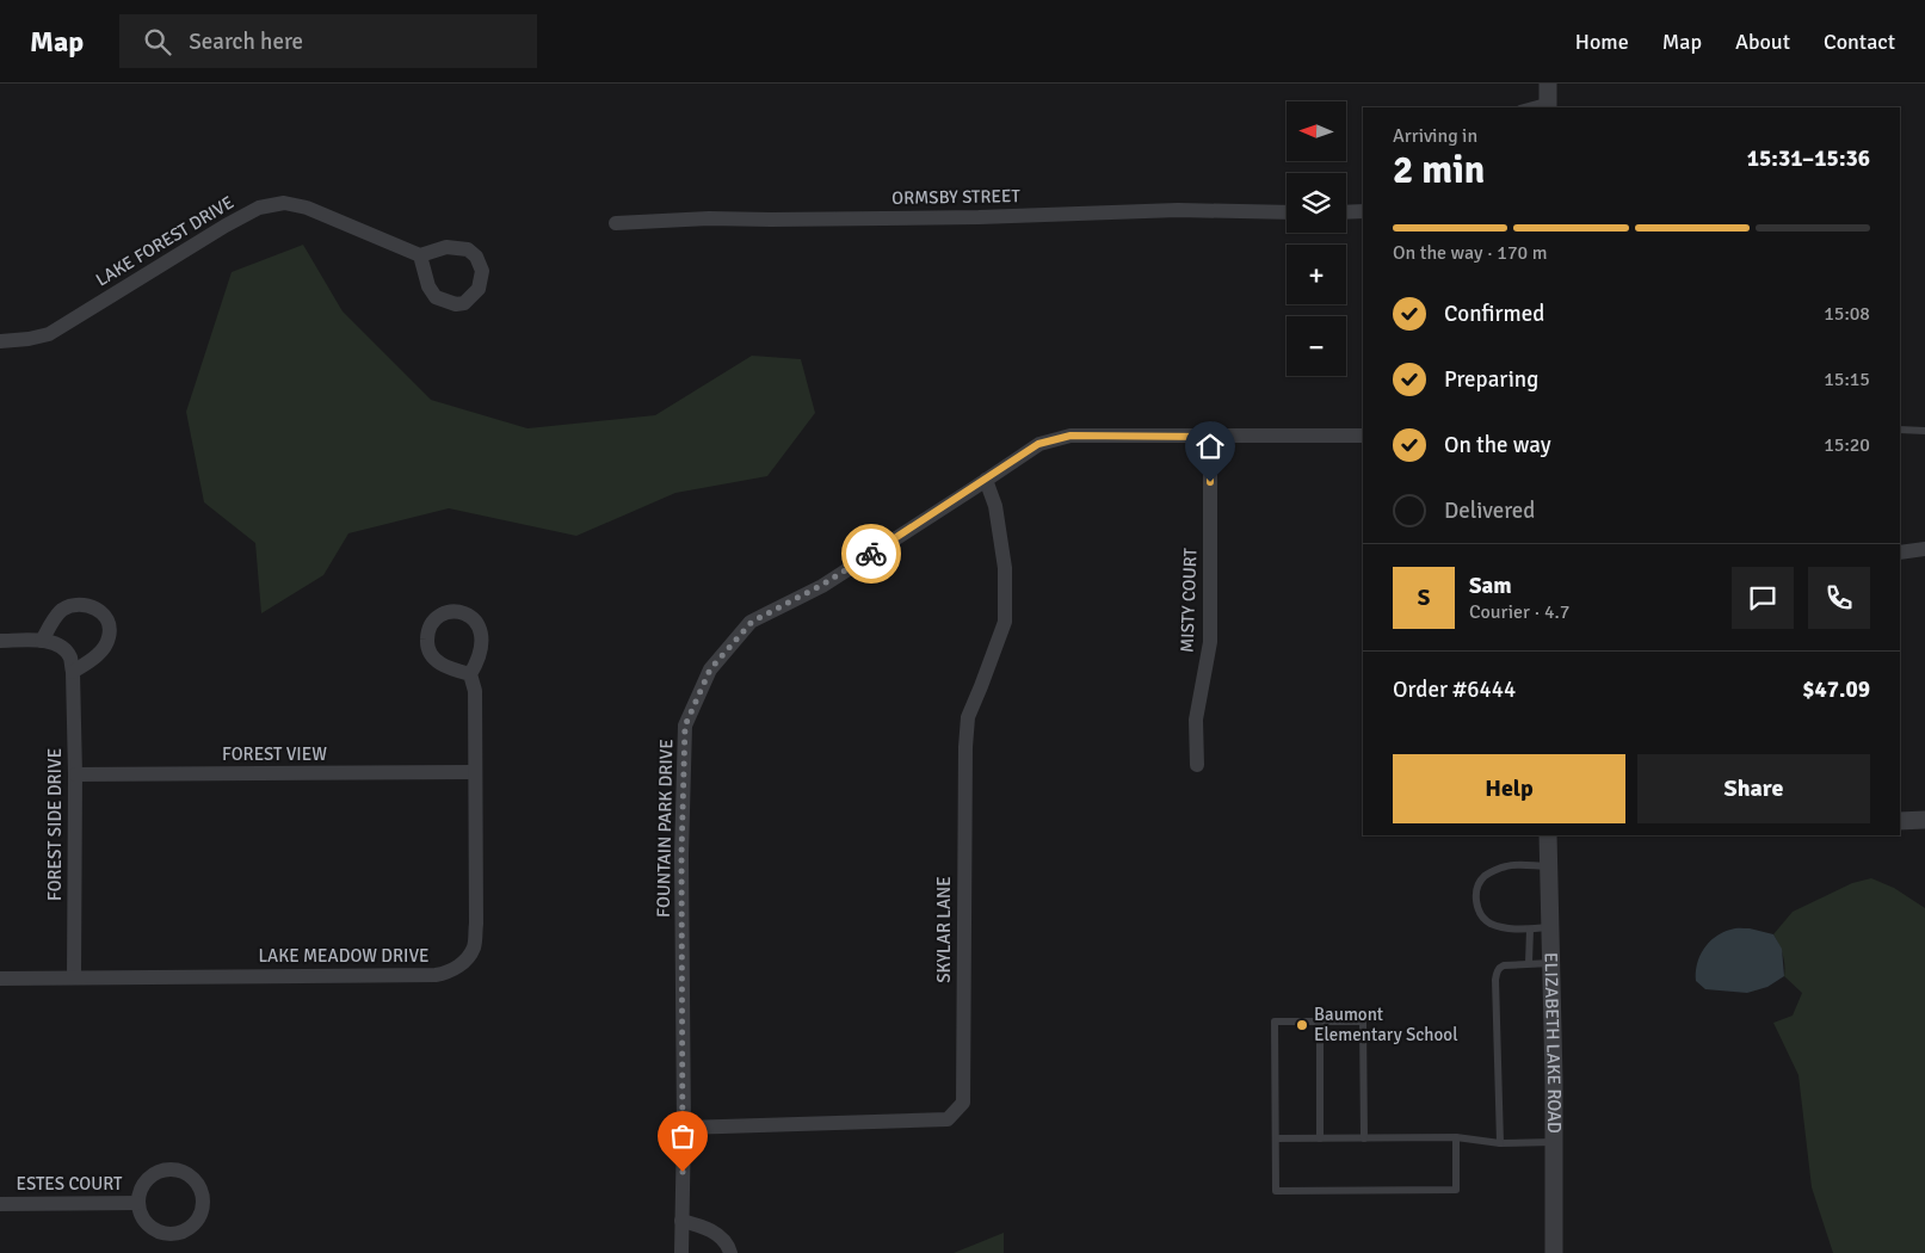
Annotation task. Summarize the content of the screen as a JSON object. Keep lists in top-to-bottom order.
{
  "streets": {
    "street": [
      "ORMSBY STREET",
      "LAKE FOREST DRIVE",
      "MISTY COURT",
      "FOREST VIEW",
      "FOREST SIDE DRIVE",
      "FOUNTAIN PARK DRIVE",
      "SKYLAR LANE",
      "LAKE MEADOW DRIVE",
      "ELIZABETH LAKE ROAD",
      "ESTES COURT"
    ]
  },
  "crossings": [
    ["MISTY COURT", "FOUNTAIN PARK DRIVE"],
    ["FOREST VIEW", "FOREST SIDE DRIVE"],
    ["FOREST VIEW", "LAKE MEADOW DRIVE"],
    ["FOREST SIDE DRIVE", "LAKE MEADOW DRIVE"],
    ["FOUNTAIN PARK DRIVE", "SKYLAR LANE"]
  ],
  "places": ["Baumont Elementary School"],
  "north": "left",
  "page": {
    "header": "Map",
    "search": "Search here",
    "nav": [
      "Home",
      "Map",
      "About",
      "Contact"
    ],
    "map_buttons": ["+", "−"],
    "heading": ["2 min", "Arriving in", "15:31–15:36"],
    "panel": [
      "Sam",
      "Courier · 4.7",
      "Order #6444",
      "$47.09"
    ],
    "bar": "On the way · 170 m",
    "list": [
      ["Confirmed", "15:08"],
      ["Preparing", "15:15"],
      ["On the way", "15:20"],
      "Delivered"
    ],
    "round": "S",
    "buttons": ["Help", "Share"]
  }
}
